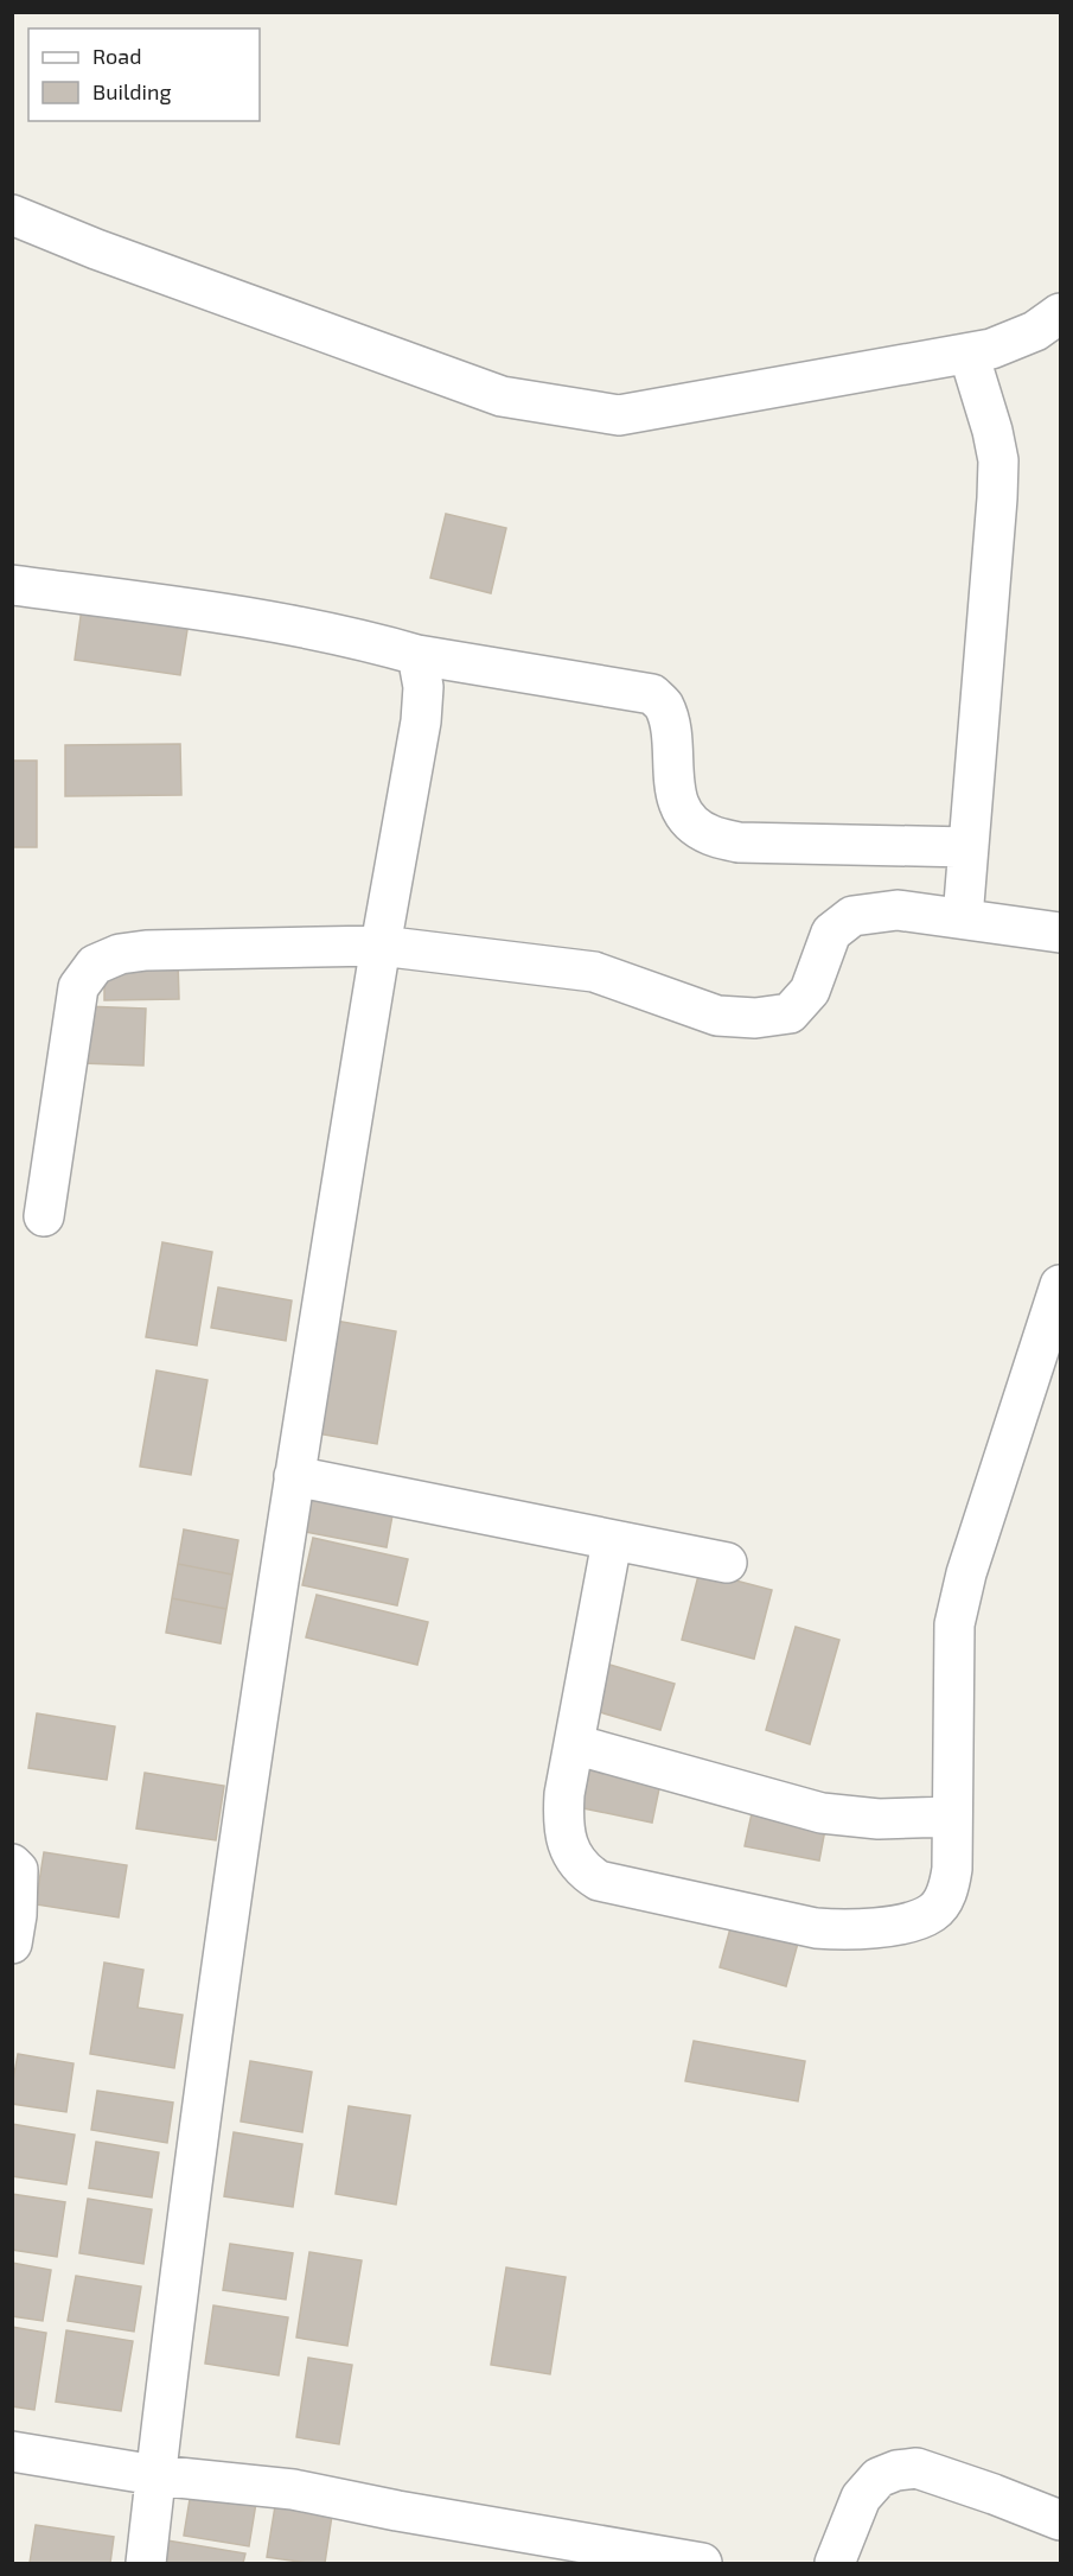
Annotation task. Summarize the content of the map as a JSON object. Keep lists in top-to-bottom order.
{
  "legend": ["Road", "Building"]
}
